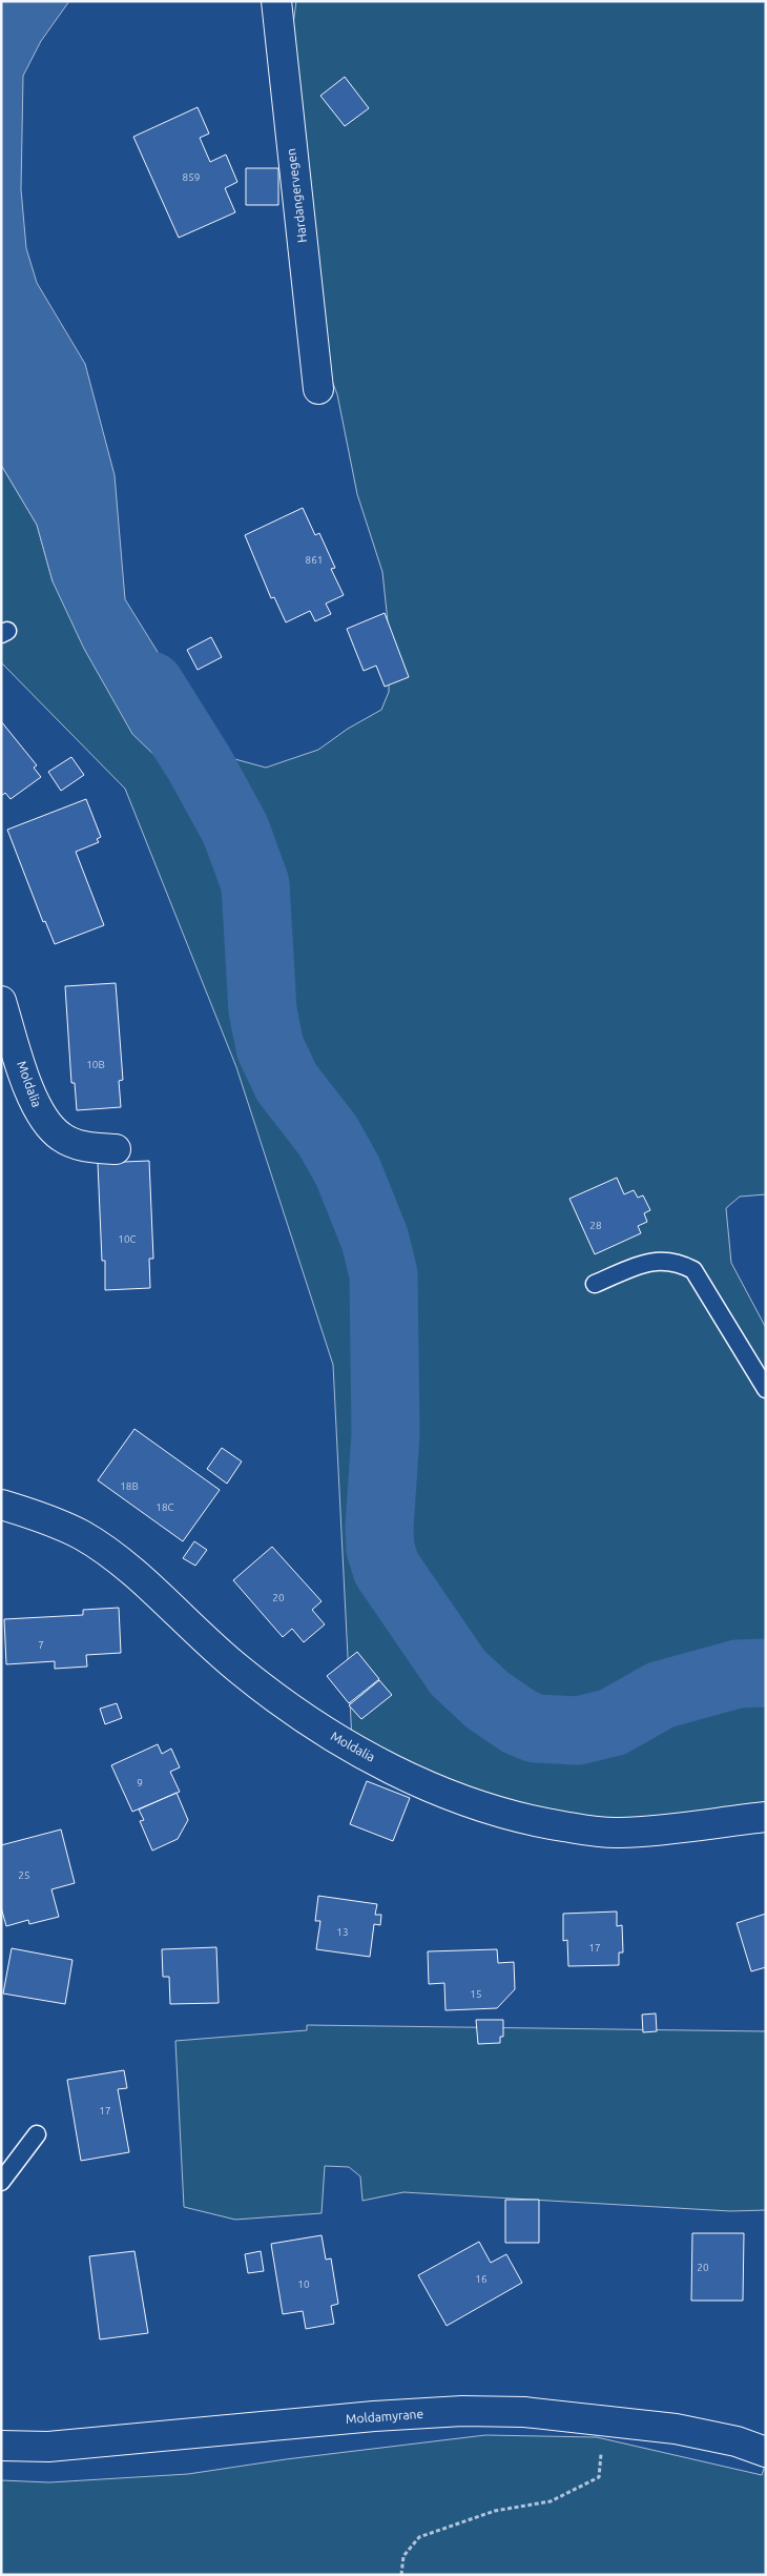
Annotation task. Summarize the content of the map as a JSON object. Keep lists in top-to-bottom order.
{
  "streets": {
    "street": ["Hardangervegen", "Moldalia", "Moldamyrane"]
  },
  "house_numbers": [
    "859",
    "861",
    "10B",
    "28",
    "10C",
    "18B",
    "18C",
    "20",
    "7",
    "9",
    "25",
    "13",
    "17",
    "15",
    "17",
    "20",
    "16",
    "10"
  ]
}
